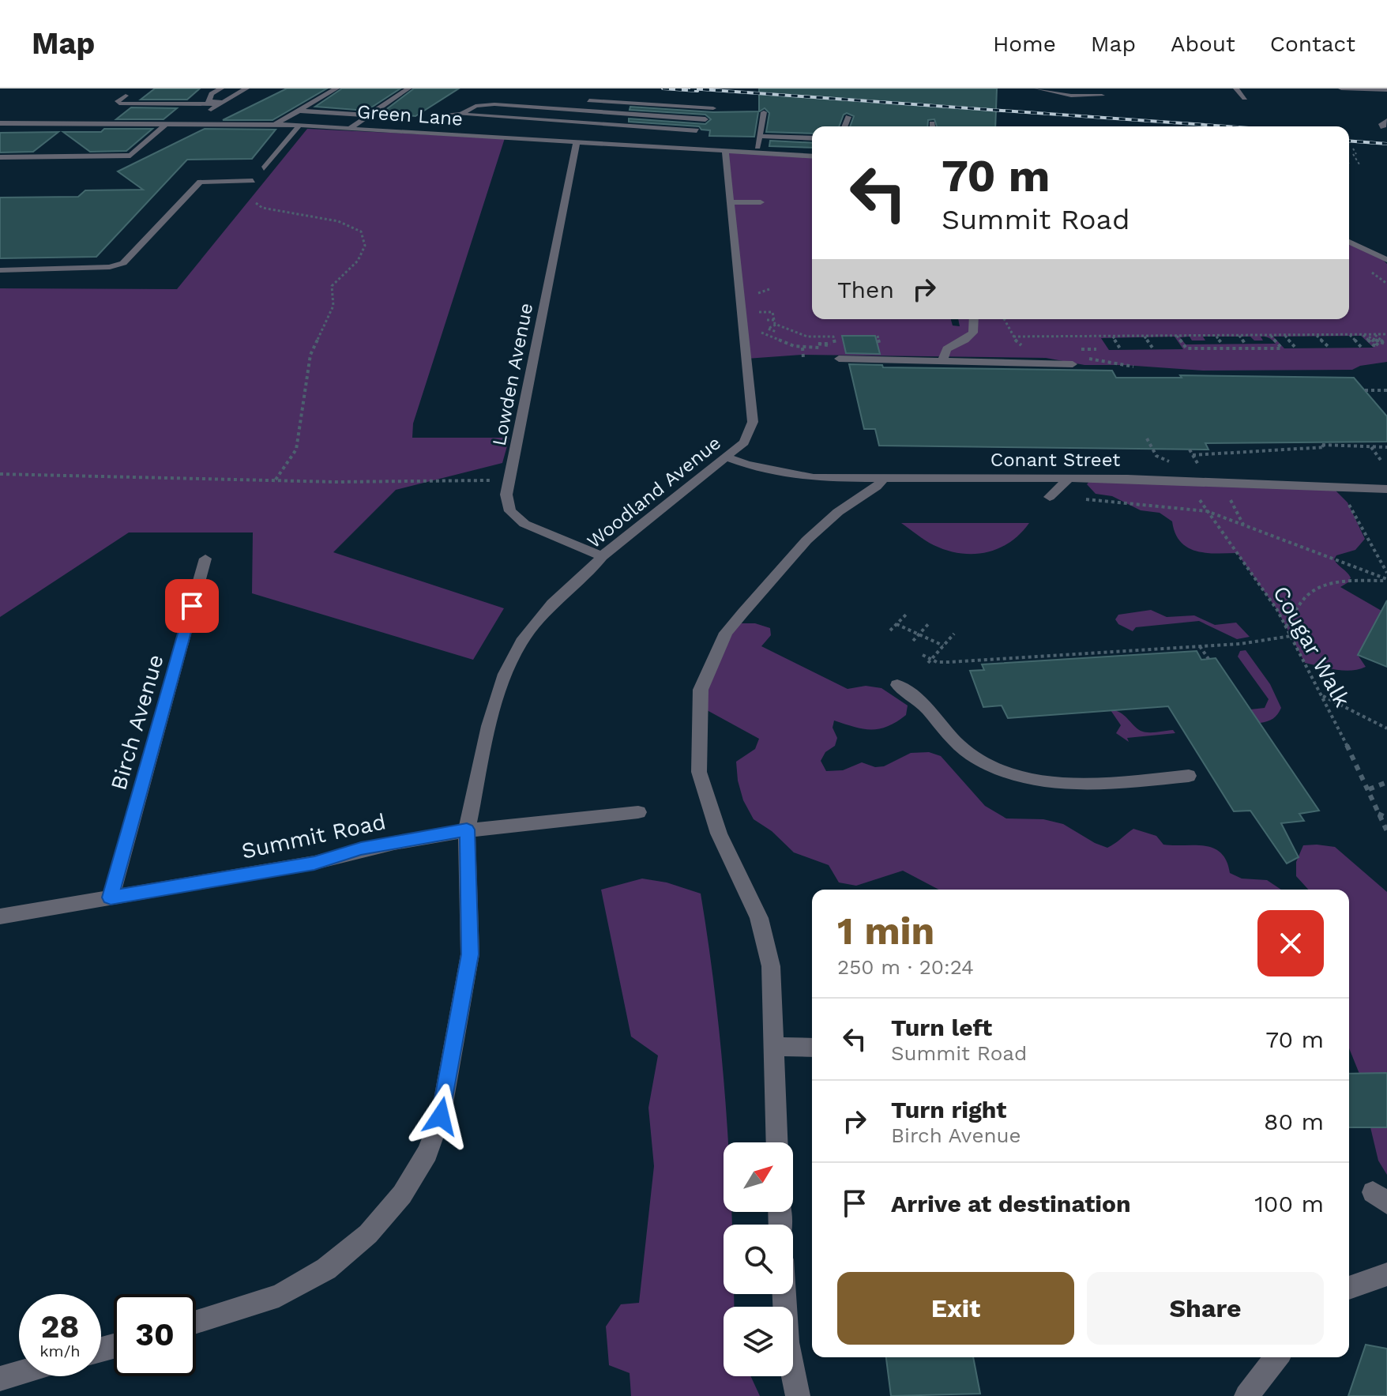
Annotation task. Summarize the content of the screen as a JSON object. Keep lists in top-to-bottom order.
{
  "streets": {
    "street": [
      "Green Lane",
      "Lowden Avenue",
      "Conant Street",
      "Woodland Avenue",
      "Birch Avenue",
      "Summit Road"
    ],
    "path": ["Cougar Walk"]
  },
  "crossings": [
    ["Green Lane", "Lowden Avenue"],
    ["Green Lane", "Woodland Avenue"],
    ["Lowden Avenue", "Woodland Avenue"],
    ["Conant Street", "Woodland Avenue"],
    ["Woodland Avenue", "Summit Road"],
    ["Birch Avenue", "Summit Road"]
  ],
  "north": "top right",
  "page": {
    "header": "Map",
    "nav": [
      "Home",
      "Map",
      "About",
      "Contact"
    ],
    "turn": ["70 m", "Summit Road"],
    "then": "Then",
    "heading": ["1 min", "250 m · 20:24"],
    "list": [
      {
        "name": "Turn left",
        "note": "Summit Road",
        "value": "70 m"
      },
      {
        "name": "Turn right",
        "note": "Birch Avenue",
        "value": "80 m"
      },
      {
        "name": "Arrive at destination",
        "value": "100 m"
      }
    ],
    "buttons": ["Exit", "Share"],
    "speed": "28 km/h",
    "limit": "30"
  }
}
